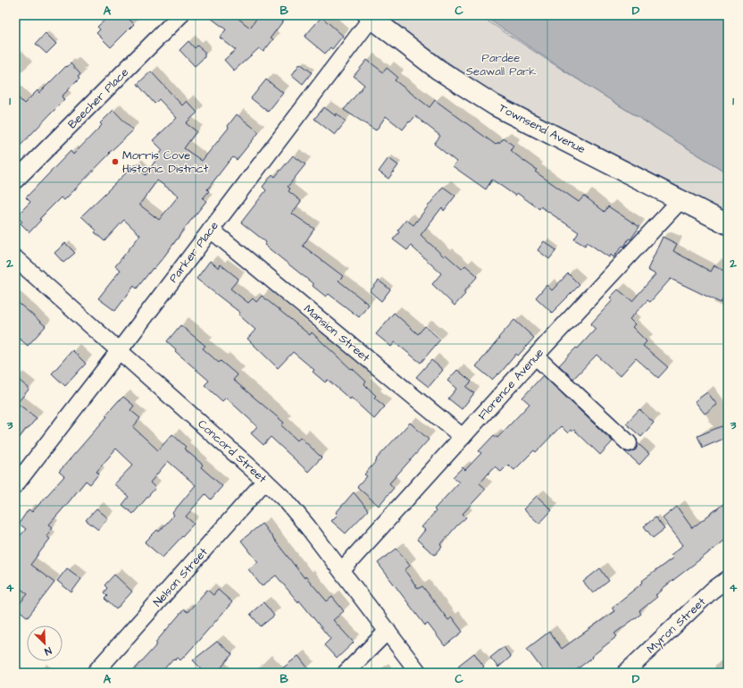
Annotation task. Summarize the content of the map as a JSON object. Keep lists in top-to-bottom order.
{
  "streets": {
    "main road": ["Townsend Avenue"],
    "street": [
      "Beecher Place",
      "Parker Place",
      "Mansion Street",
      "Florence Avenue",
      "Concord Street",
      "Nelson Street",
      "Myron Street"
    ]
  },
  "crossings": [
    ["Townsend Avenue", "Parker Place"],
    ["Townsend Avenue", "Florence Avenue"],
    ["Parker Place", "Mansion Street"],
    ["Parker Place", "Concord Street"],
    ["Mansion Street", "Florence Avenue"],
    ["Florence Avenue", "Concord Street"],
    ["Concord Street", "Nelson Street"]
  ],
  "parks": ["Pardee Seawall Park"],
  "places": ["Morris Cove Historic District"],
  "north": "bottom right",
  "grid": {
    "columns": [
      "A",
      "B",
      "C",
      "D"
    ],
    "rows": [
      "1",
      "2",
      "3",
      "4"
    ]
  }
}
